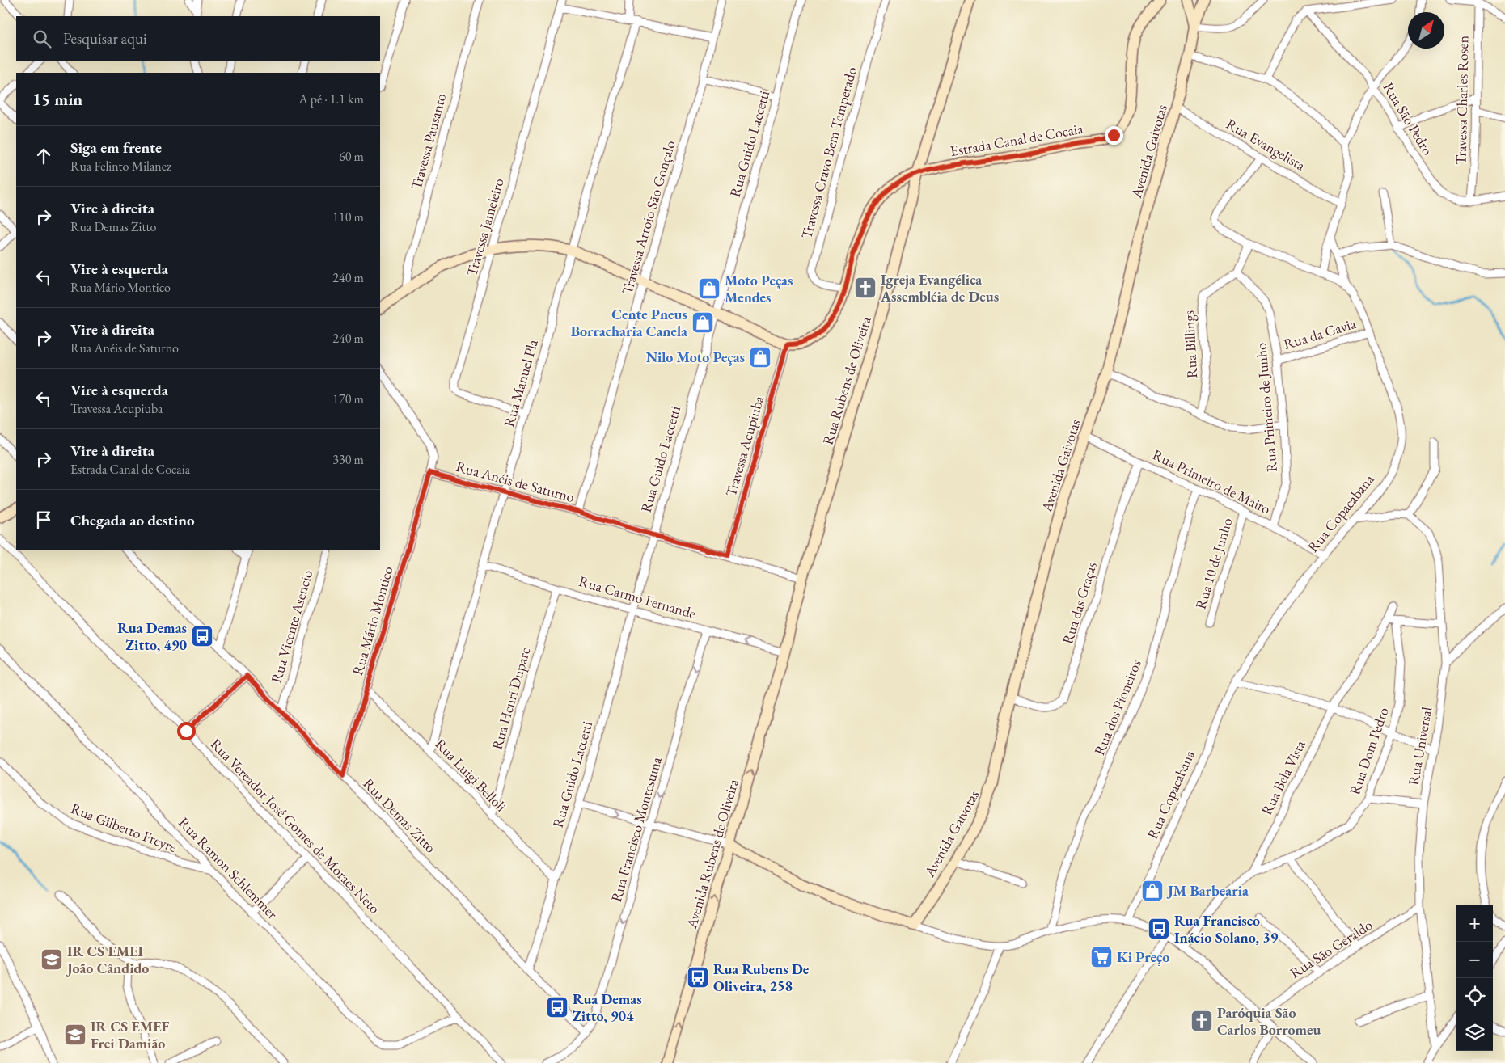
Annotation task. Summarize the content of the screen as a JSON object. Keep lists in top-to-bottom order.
{
  "streets": {
    "street": [
      "Travessa Charles Rosen",
      "Rua São Pedro",
      "Estrada Canal de Cocaia",
      "Travessa Pausanto",
      "Rua Guido Laccetti",
      "Rua Evangelista",
      "Avenida Gaivotas",
      "Travessa Cravo Bem Temperado",
      "Travessa Arroio São Gonçalo",
      "Travessa Jameleiro",
      "Rua da Gavia",
      "Rua Billings",
      "Rua Rubens de Oliveira",
      "Rua Manuel Pla",
      "Rua Primeiro de Junho",
      "Travessa Acupiuba",
      "Rua Anéis de Saturno",
      "Rua Primeiro de Mairo",
      "Rua Copacabana",
      "Rua 10 de Junho",
      "Rua Carmo Fernande",
      "Rua das Graças",
      "Rua Mário Montico",
      "Rua Vicente Asencio",
      "Rua Henri Duparc",
      "Rua dos Pioneiros",
      "Rua Universal",
      "Rua Dom Pedro",
      "Rua Luigi Belloli",
      "Rua Bela Vista",
      "Rua Demas Zitto",
      "Rua Vereador José Gomes de Moraes Neto",
      "Rua Gilberto Freyre",
      "Rua Francisco Montesuma",
      "Avenida Rubens de Oliveira",
      "Rua Ramon Schlemmer",
      "Rua São Geraldo"
    ]
  },
  "crossings": [
    ["Travessa Charles Rosen", "Rua São Pedro"],
    ["Estrada Canal de Cocaia", "Travessa Cravo Bem Temperado"],
    ["Estrada Canal de Cocaia", "Rua Rubens de Oliveira"],
    ["Estrada Canal de Cocaia", "Travessa Acupiuba"],
    ["Rua Guido Laccetti", "Rua Anéis de Saturno"],
    ["Rua Guido Laccetti", "Rua Carmo Fernande"],
    ["Rua Guido Laccetti", "Rua Luigi Belloli"],
    ["Rua Guido Laccetti", "Rua Demas Zitto"],
    ["Rua Evangelista", "Avenida Gaivotas"],
    ["Rua Evangelista", "Rua Copacabana"],
    ["Avenida Gaivotas", "Rua Primeiro de Mairo"],
    ["Avenida Gaivotas", "Rua das Graças"],
    ["Travessa Arroio São Gonçalo", "Rua Anéis de Saturno"],
    ["Travessa Jameleiro", "Rua Manuel Pla"],
    ["Rua da Gavia", "Rua Primeiro de Junho"],
    ["Rua da Gavia", "Rua Copacabana"],
    ["Rua Billings", "Rua Primeiro de Junho"],
    ["Rua Billings", "Rua Copacabana"],
    ["Rua Rubens de Oliveira", "Rua Anéis de Saturno"],
    ["Rua Rubens de Oliveira", "Rua Carmo Fernande"],
    ["Rua Rubens de Oliveira", "Avenida Rubens de Oliveira"],
    ["Rua Manuel Pla", "Rua Anéis de Saturno"],
    ["Rua Manuel Pla", "Rua Carmo Fernande"],
    ["Rua Manuel Pla", "Rua Luigi Belloli"],
    ["Rua Primeiro de Junho", "Rua Primeiro de Mairo"],
    ["Travessa Acupiuba", "Rua Anéis de Saturno"],
    ["Rua Anéis de Saturno", "Rua Mário Montico"],
    ["Rua Primeiro de Mairo", "Rua Copacabana"],
    ["Rua Primeiro de Mairo", "Rua 10 de Junho"],
    ["Rua Primeiro de Mairo", "Rua das Graças"],
    ["Rua Primeiro de Mairo", "Rua dos Pioneiros"],
    ["Rua Carmo Fernande", "Rua Henri Duparc"],
    ["Rua Carmo Fernande", "Rua Francisco Montesuma"],
    ["Rua Carmo Fernande", "Avenida Rubens de Oliveira"],
    ["Rua Mário Montico", "Rua Luigi Belloli"],
    ["Rua Mário Montico", "Rua Demas Zitto"],
    ["Rua Vicente Asencio", "Rua Demas Zitto"],
    ["Rua Henri Duparc", "Rua Luigi Belloli"],
    ["Rua Universal", "Rua São Geraldo"],
    ["Rua Dom Pedro", "Rua Bela Vista"],
    ["Rua Demas Zitto", "Rua Francisco Montesuma"],
    ["Rua Vereador José Gomes de Moraes Neto", "Rua Ramon Schlemmer"],
    ["Rua Gilberto Freyre", "Rua Ramon Schlemmer"]
  ],
  "one_way": ["Rua Francisco Montesuma", "Avenida Rubens de Oliveira"],
  "places": {
    "church": ["Igreja Evangélica Assembléia de Deus", "Paróquia São Carlos Borromeu"],
    "shop": [
      "Moto Peças Mendes",
      "Cente Pneus Borracharia Canela",
      "Nilo Moto Peças",
      "JM Barbearia"
    ],
    "bus stop": [
      "Rua Demas Zitto, 490",
      "Rua Francisco Inácio Solano, 39",
      "Rua Rubens De Oliveira, 258",
      "Rua Demas Zitto, 904"
    ],
    "supermarket": ["Ki Preço"],
    "school or university": ["IR CS EMEI João Cândido", "IR CS EMEF Frei Damião"]
  },
  "north": "top right",
  "page": {
    "search": "Pesquisar aqui",
    "heading": ["15 min", "A pé · 1.1 km"],
    "list": [
      ["Siga em frente", "Rua Felinto Milanez", "60 m"],
      ["Vire à direita", "Rua Demas Zitto", "110 m"],
      ["Vire à esquerda", "Rua Mário Montico", "240 m"],
      ["Vire à direita", "Rua Anéis de Saturno", "240 m"],
      ["Vire à esquerda", "Travessa Acupiuba", "170 m"],
      ["Vire à direita", "Estrada Canal de Cocaia", "330 m"],
      "Chegada ao destino"
    ],
    "map_buttons": ["+", "−"]
  }
}
